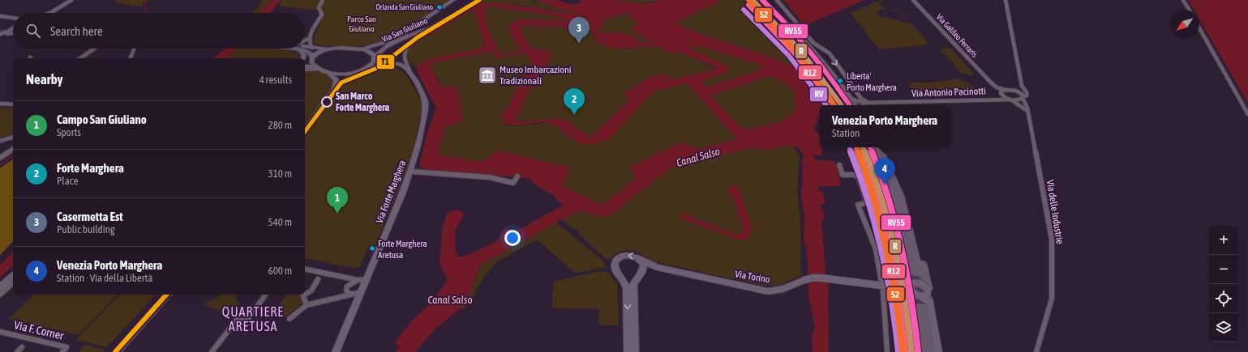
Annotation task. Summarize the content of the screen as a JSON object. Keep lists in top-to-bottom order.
{
  "streets": {
    "main road": ["Via San Giuliano"],
    "street": [
      "Via Galileo Ferraris",
      "Via Antonio Pacinotti",
      "Via Forte Marghera",
      "Via delle Industrie",
      "Via Torino",
      "Via F. Corner"
    ]
  },
  "crossings": [
    ["Via Galileo Ferraris", "Via Antonio Pacinotti"],
    ["Via Antonio Pacinotti", "Via delle Industrie"]
  ],
  "districts": ["QUARTIERE ARETUSA"],
  "water": ["Canal Salso"],
  "parks": ["Parco San Giuliano"],
  "places": {
    "other": [
      "Orlanda San Giuliano",
      "Liberta' Porto Marghera",
      "San Marco Forte Marghera",
      "Forte Marghera Aretusa"
    ],
    "museum": ["Museo Imbarcazioni Tradizionali"]
  },
  "lines": [
    "transit line T1",
    "transit line R",
    "transit line RV55",
    "transit line 52",
    "transit line R12",
    "transit line RV"
  ],
  "north": "bottom left",
  "page": {
    "search": "Search here",
    "pins": [
      "3",
      "2",
      "4",
      "1"
    ],
    "heading": ["Nearby", "4 results"],
    "list": [
      {
        "mark": "1",
        "name": "Campo San Giuliano",
        "note": "Sports",
        "value": "280 m"
      },
      {
        "mark": "2",
        "name": "Forte Marghera",
        "note": "Place",
        "value": "310 m"
      },
      {
        "mark": "3",
        "name": "Casermetta Est",
        "note": "Public building",
        "value": "540 m"
      },
      {
        "mark": "4",
        "name": "Venezia Porto Marghera",
        "note": "Station · Via della Libertà",
        "value": "600 m"
      }
    ],
    "popup": ["Venezia Porto Marghera", "Station"],
    "map_buttons": ["+", "−"]
  }
}
